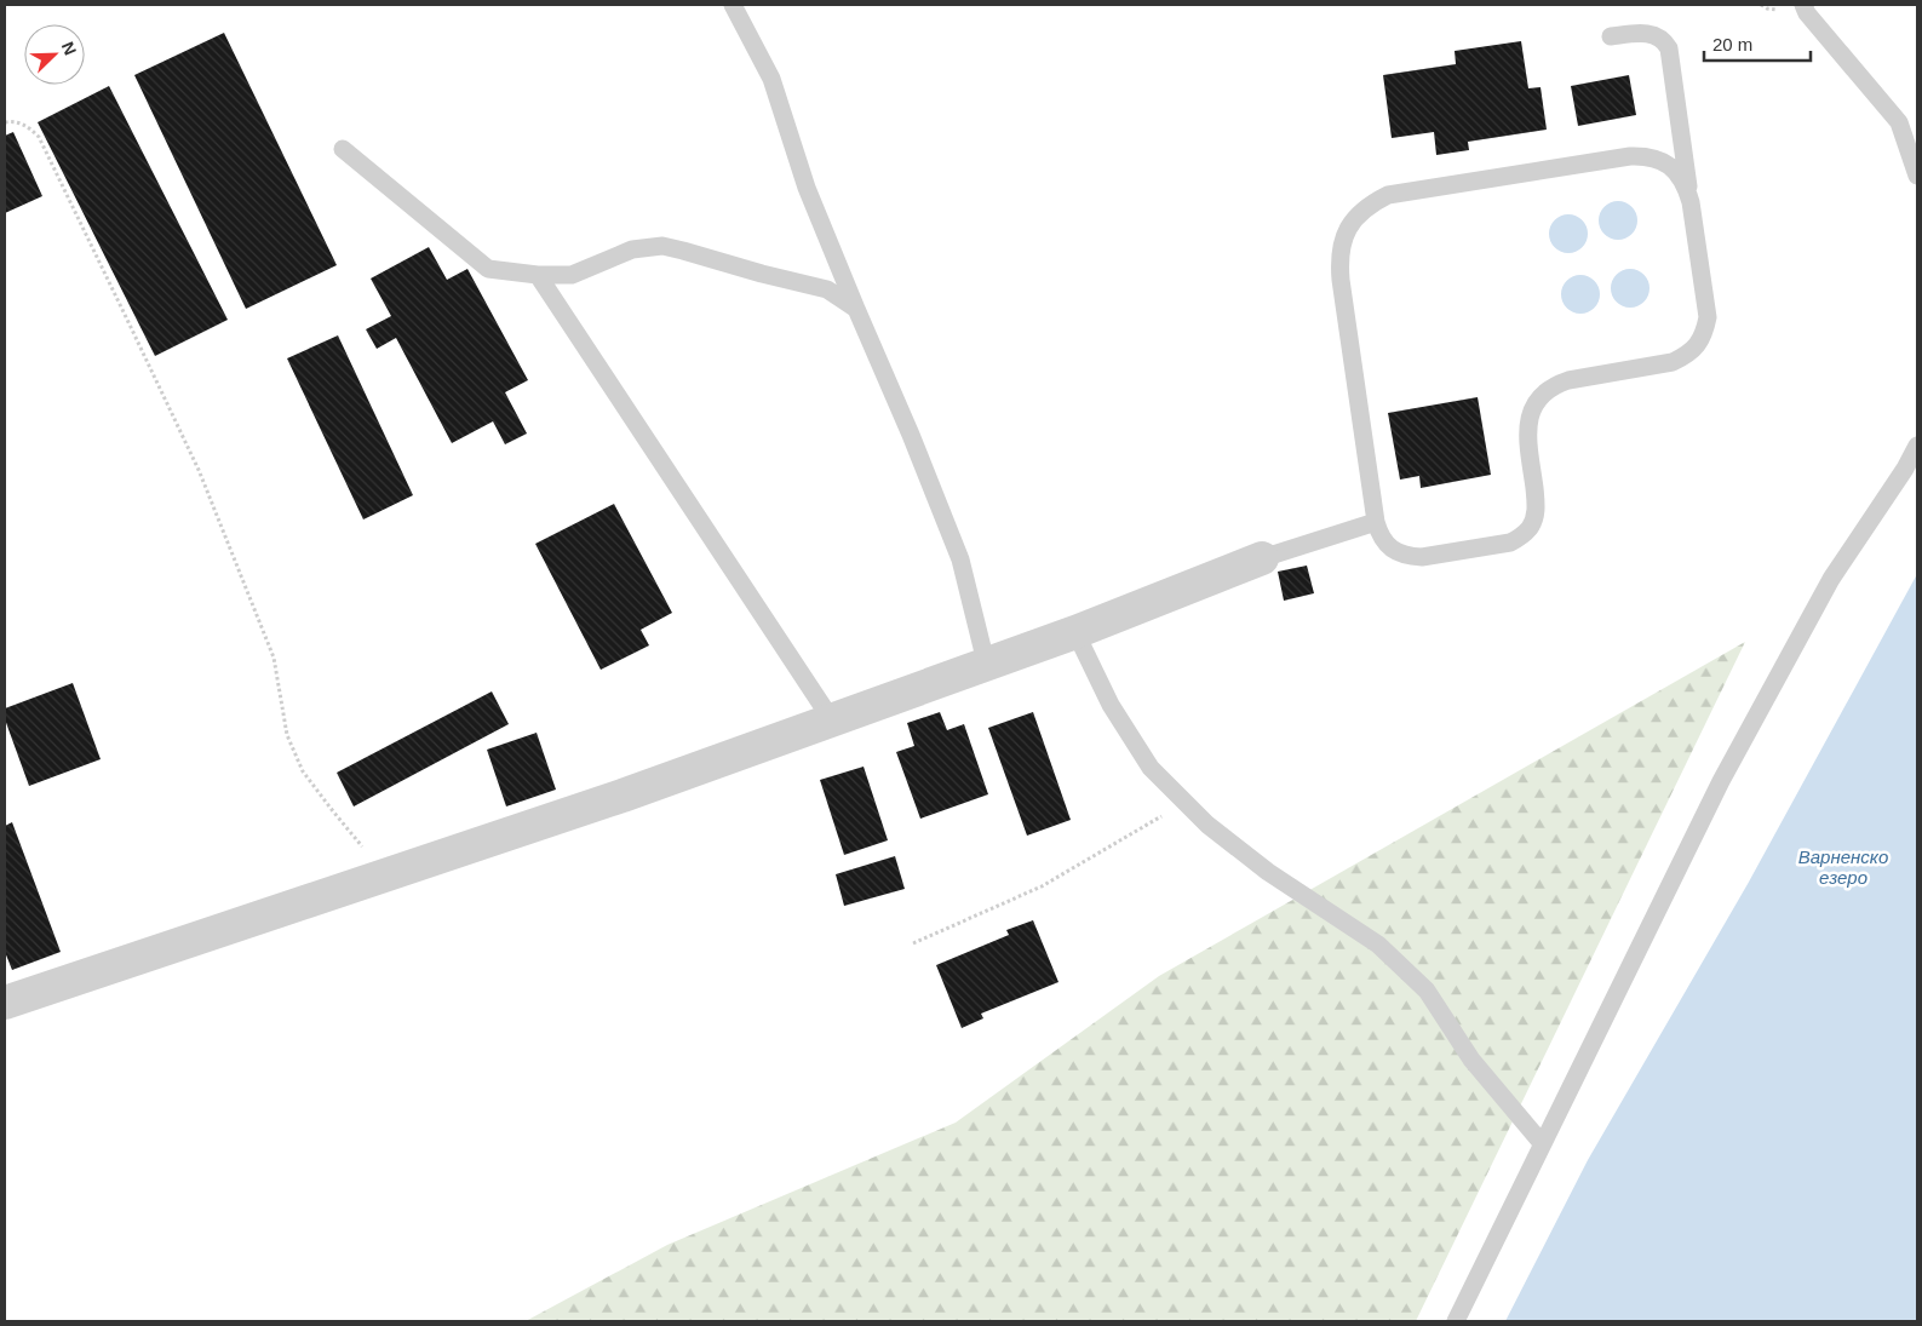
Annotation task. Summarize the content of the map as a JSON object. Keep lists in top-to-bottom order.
{
  "water": ["Варненско езеро"],
  "scale_bar": "20 m",
  "north": "top right"
}
